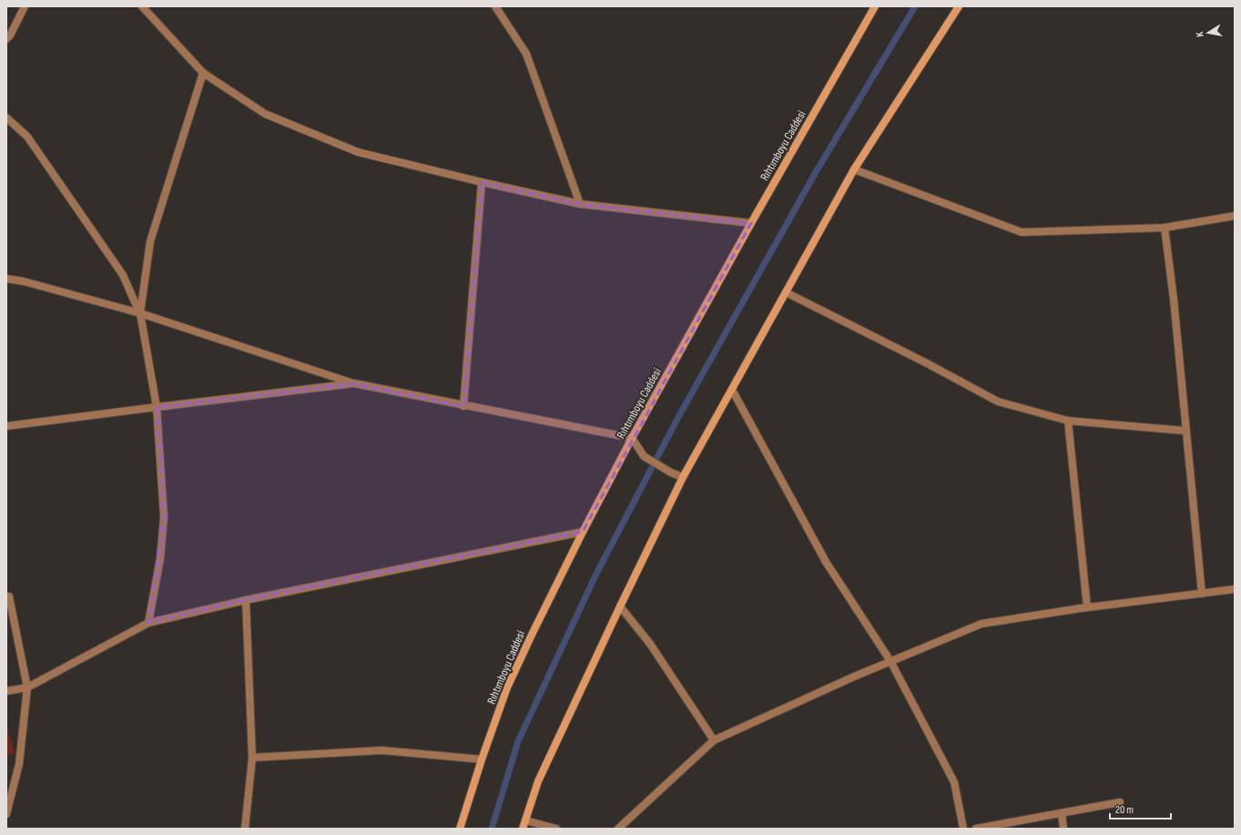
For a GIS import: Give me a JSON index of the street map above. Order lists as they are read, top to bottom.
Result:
{
  "streets": {
    "street": ["Rıhtımboyu Caddesi"]
  },
  "scale_bar": "20 m",
  "north": "left"
}
